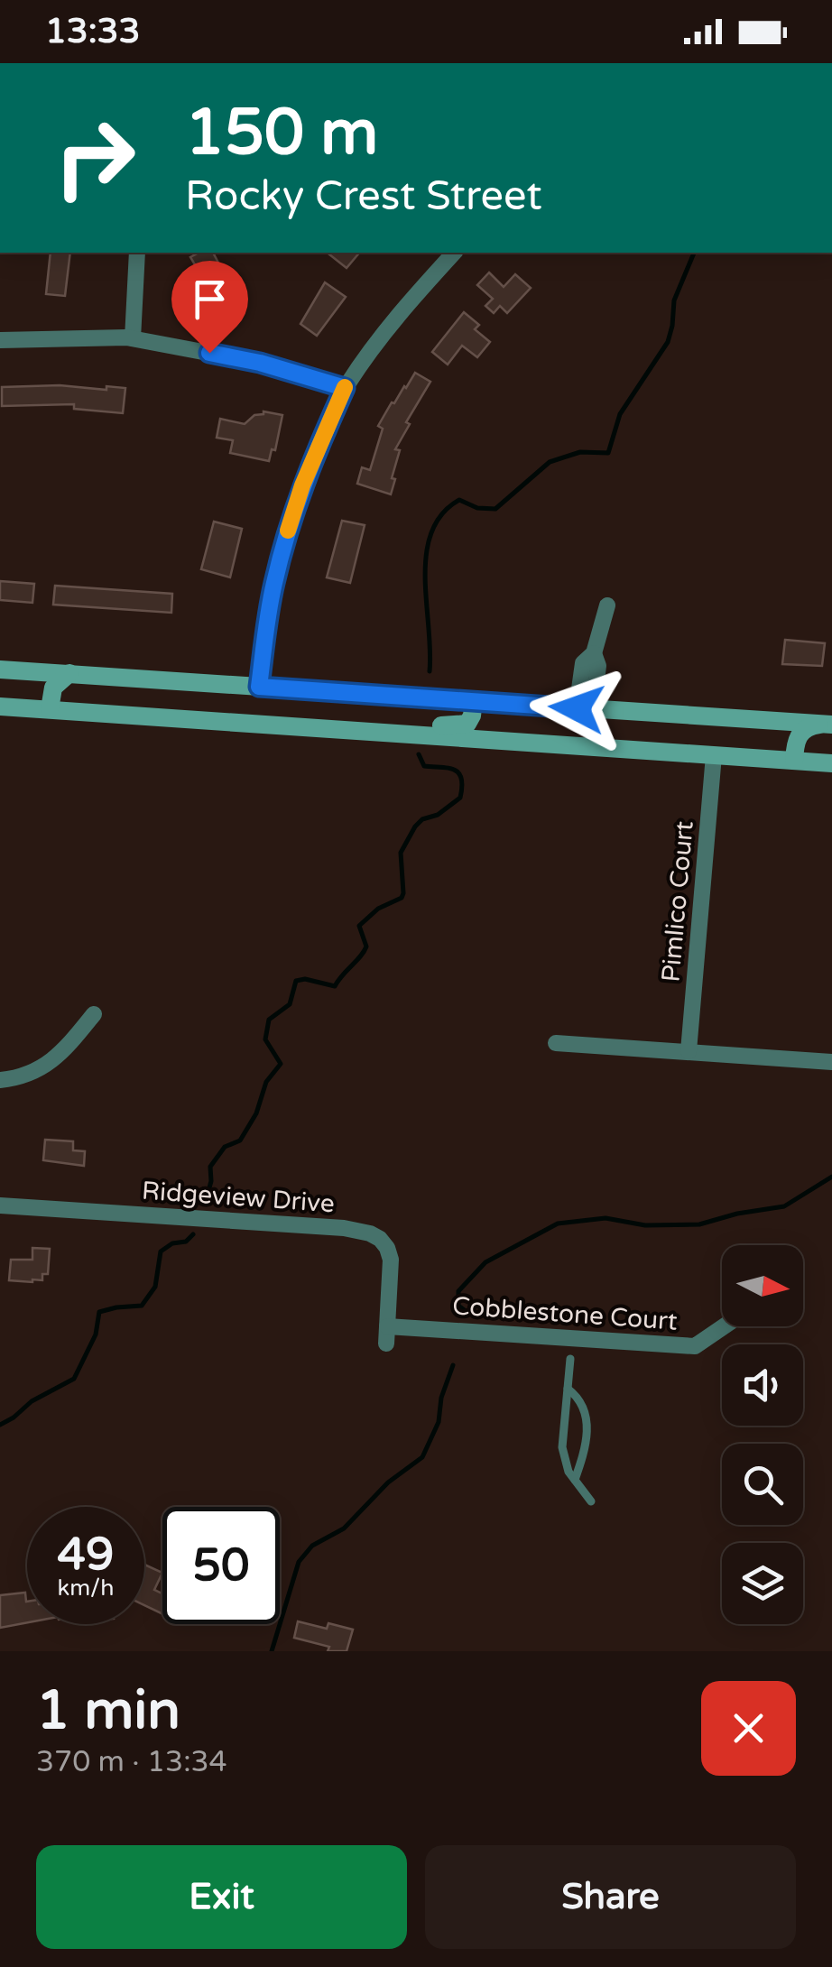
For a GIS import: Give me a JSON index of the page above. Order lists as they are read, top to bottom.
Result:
{
  "streets": {
    "street": ["Pimlico Court", "Ridgeview Drive", "Cobblestone Court"]
  },
  "crossings": [
    ["Ridgeview Drive", "Cobblestone Court"]
  ],
  "north": "right",
  "page": {
    "status": "13:33",
    "turn": ["150 m", "Rocky Crest Street"],
    "speed": "49 km/h",
    "limit": "50",
    "heading": ["1 min", "370 m · 13:34"],
    "buttons": ["Exit", "Share"]
  }
}
